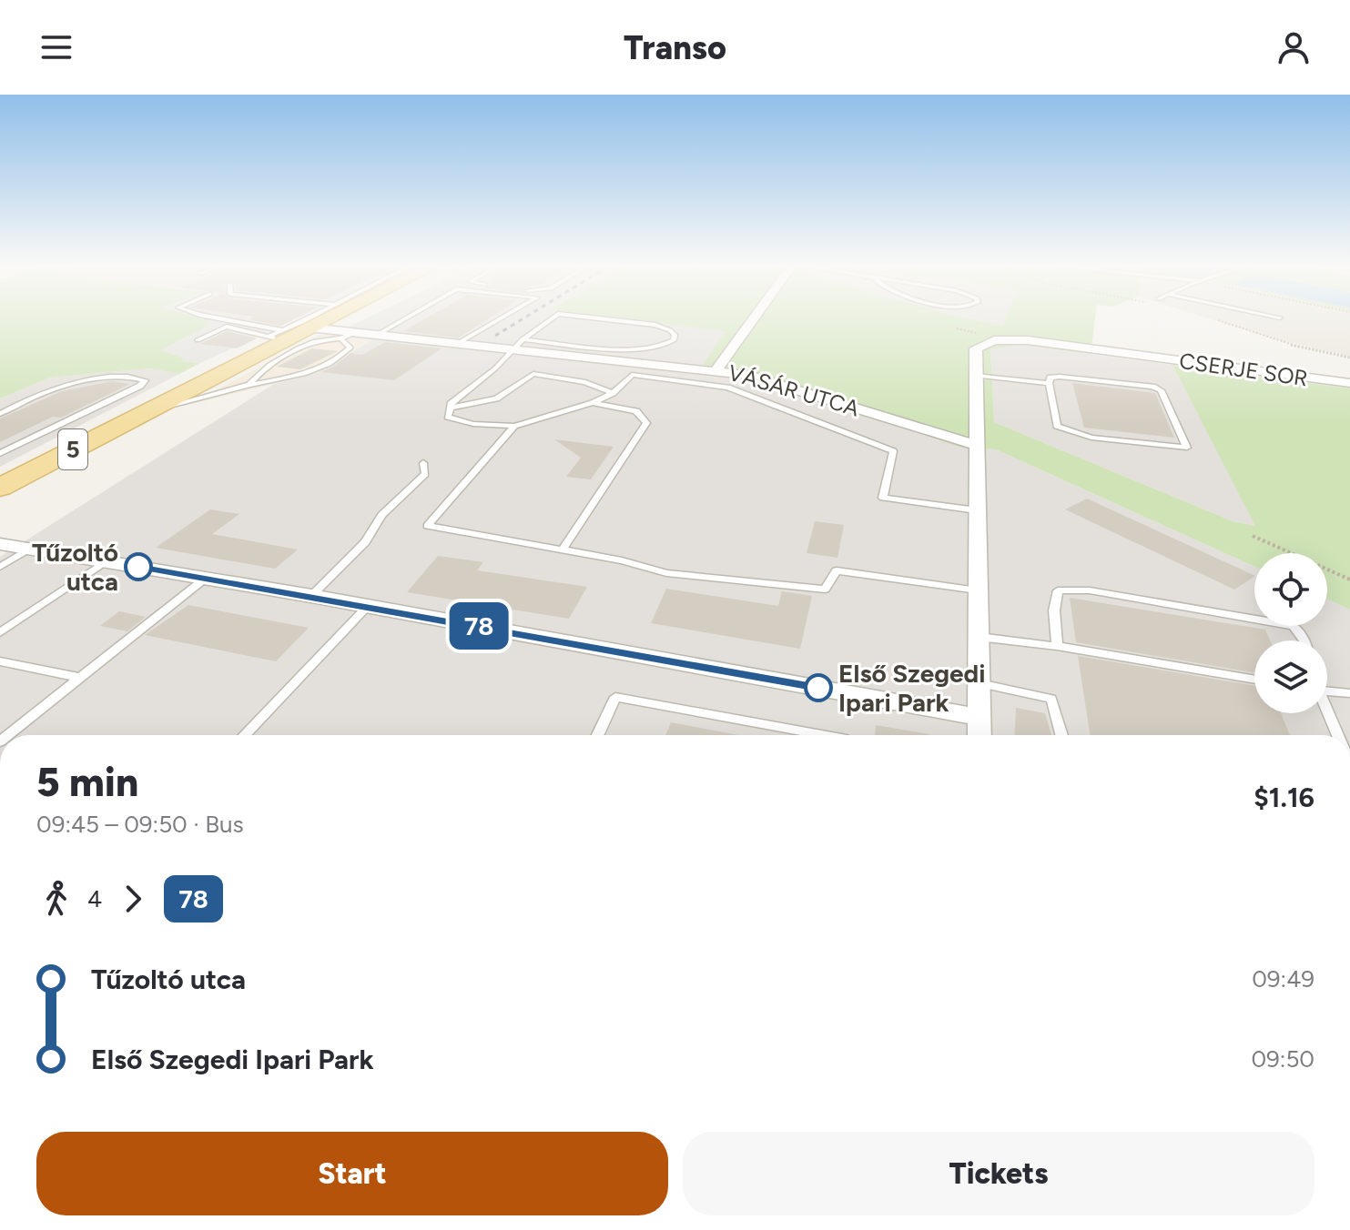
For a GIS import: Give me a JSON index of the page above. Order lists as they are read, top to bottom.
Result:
{
  "streets": {
    "main road": ["5"],
    "street": ["CSERJE SOR", "VÁSÁR UTCA"]
  },
  "crossings": [
    ["CSERJE SOR", "VÁSÁR UTCA"],
    ["VÁSÁR UTCA", "5"]
  ],
  "places": ["Tűzoltó utca", "Első Szegedi Ipari Park"],
  "lines": ["bus line 78"],
  "page": {
    "header": "Transo",
    "on_map": "78",
    "heading": ["5 min", "09:45 – 09:50 · Bus", "$1.16"],
    "legs": ["4", "78"],
    "list": [
      {
        "name": "Tűzoltó utca",
        "value": "09:49"
      },
      {
        "name": "Első Szegedi Ipari Park",
        "value": "09:50"
      }
    ],
    "buttons": ["Start", "Tickets"]
  }
}
